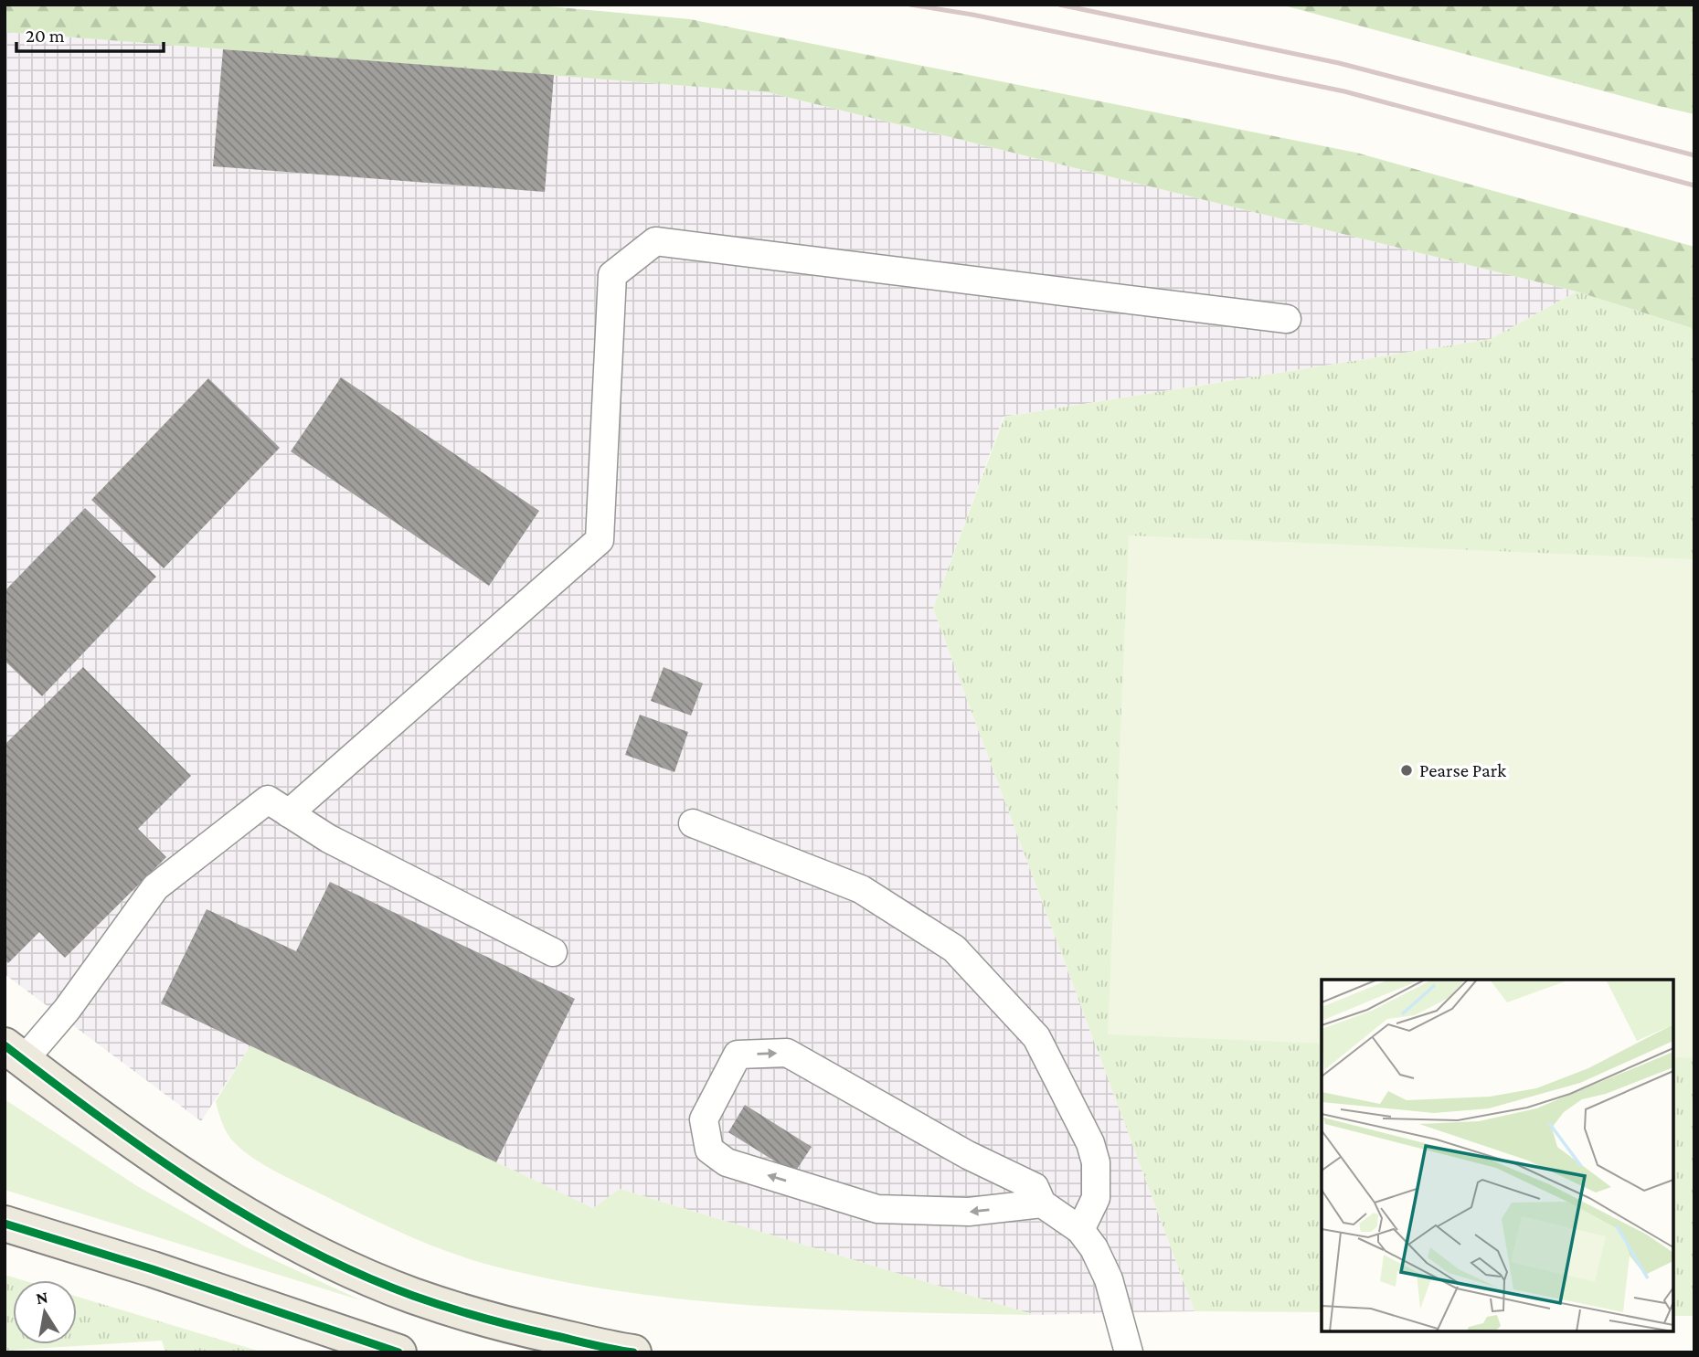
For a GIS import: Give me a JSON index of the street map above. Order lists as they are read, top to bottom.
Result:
{
  "places": ["Pearse Park"],
  "scale_bar": "20 m",
  "north": "top"
}
